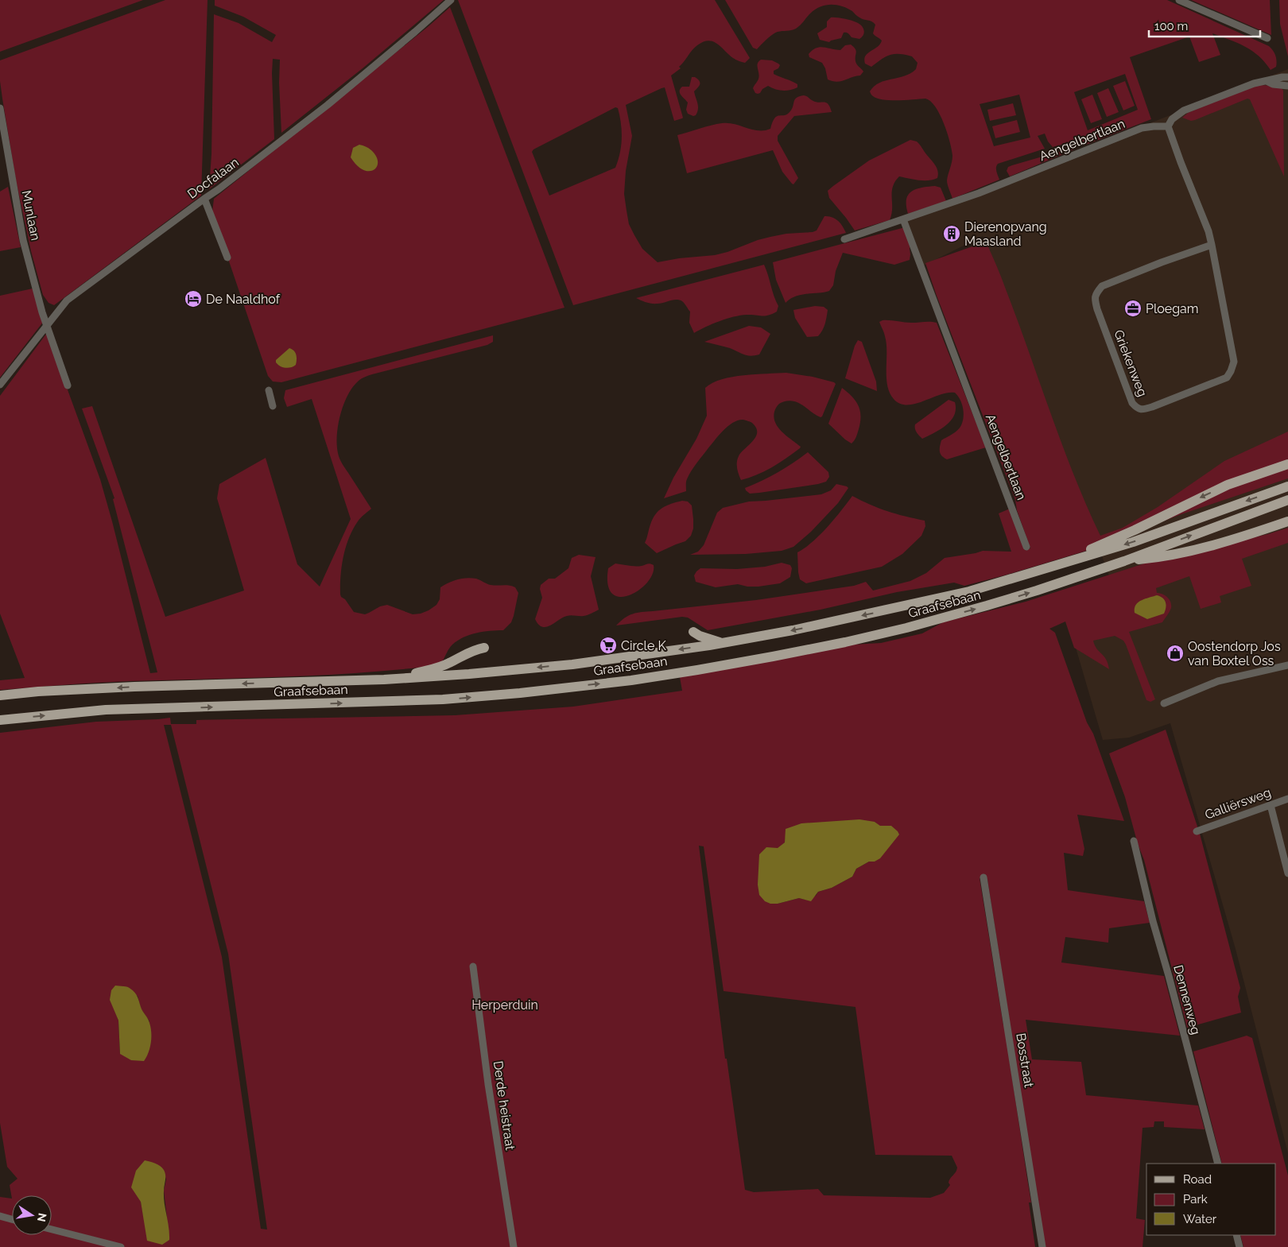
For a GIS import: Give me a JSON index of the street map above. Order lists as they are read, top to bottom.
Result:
{
  "streets": {
    "main road": ["Graafsebaan"],
    "street": [
      "Aengelbertlaan",
      "Docfalaan",
      "Munlaan",
      "Griekenweg",
      "Galliërsweg",
      "Dennenweg",
      "Bosstraat",
      "Derde heistraat"
    ]
  },
  "crossings": [
    ["Aengelbertlaan", "Griekenweg"],
    ["Docfalaan", "Munlaan"]
  ],
  "parks": ["Herperduin"],
  "places": {
    "building": ["Dierenopvang Maasland"],
    "hotel": ["De Naaldhof"],
    "office": ["Ploegam"],
    "supermarket": ["Circle K"],
    "shop": ["Oostendorp Jos van Boxtel Oss"]
  },
  "legend": ["Road", "Park", "Water"],
  "scale_bar": "100 m",
  "north": "right"
}
